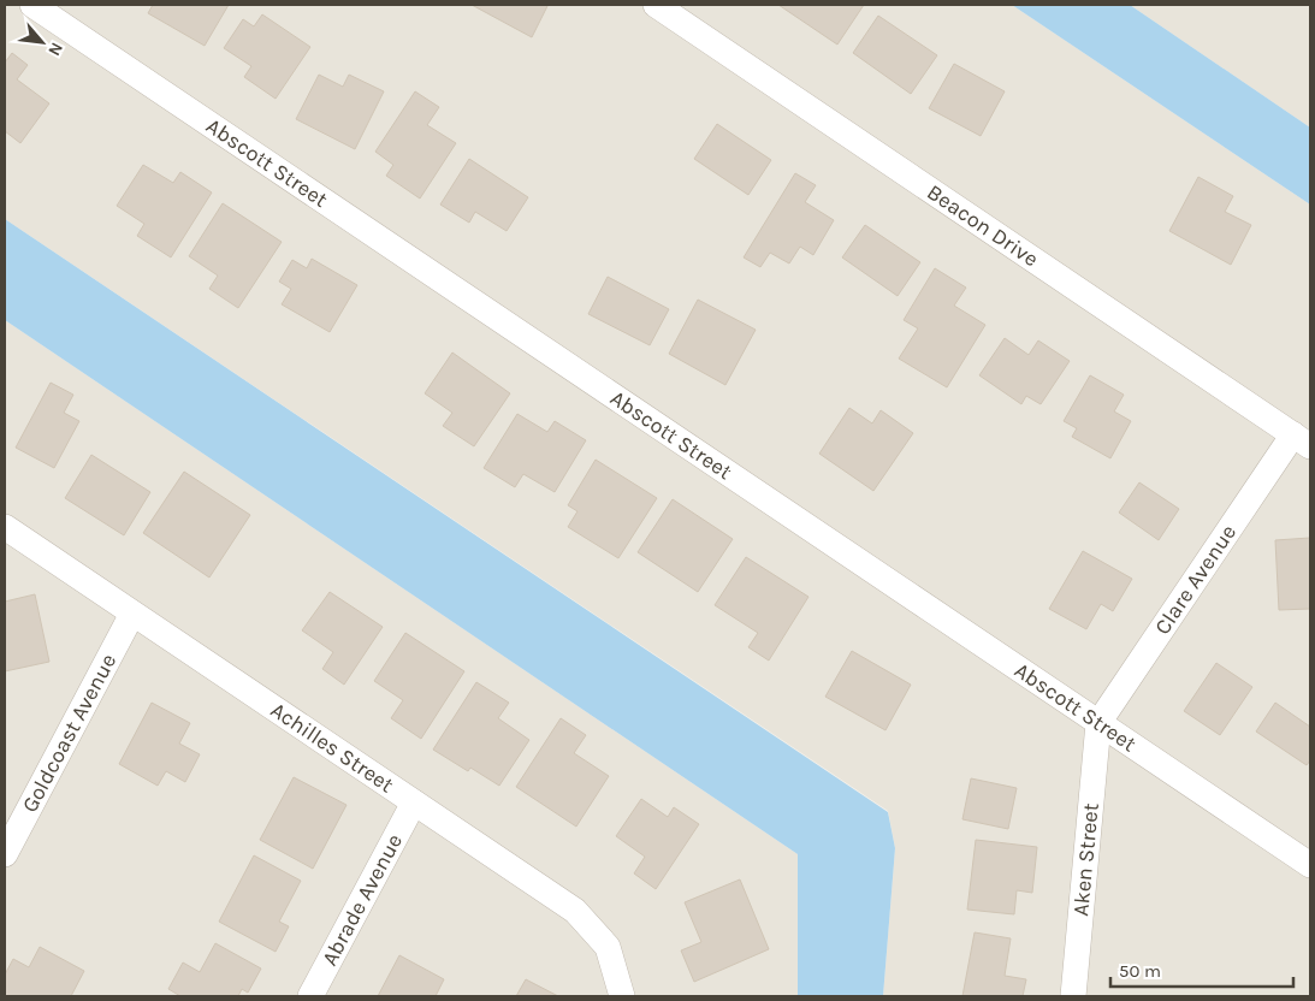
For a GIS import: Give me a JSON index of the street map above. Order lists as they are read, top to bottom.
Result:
{
  "streets": {
    "street": [
      "Abscott Street",
      "Beacon Drive",
      "Clare Avenue",
      "Goldcoast Avenue",
      "Achilles Street",
      "Aken Street",
      "Abrade Avenue"
    ]
  },
  "crossings": [
    ["Abscott Street", "Clare Avenue"],
    ["Abscott Street", "Aken Street"],
    ["Beacon Drive", "Clare Avenue"],
    ["Clare Avenue", "Aken Street"],
    ["Goldcoast Avenue", "Achilles Street"],
    ["Achilles Street", "Abrade Avenue"]
  ],
  "scale_bar": "50 m",
  "north": "bottom right"
}
